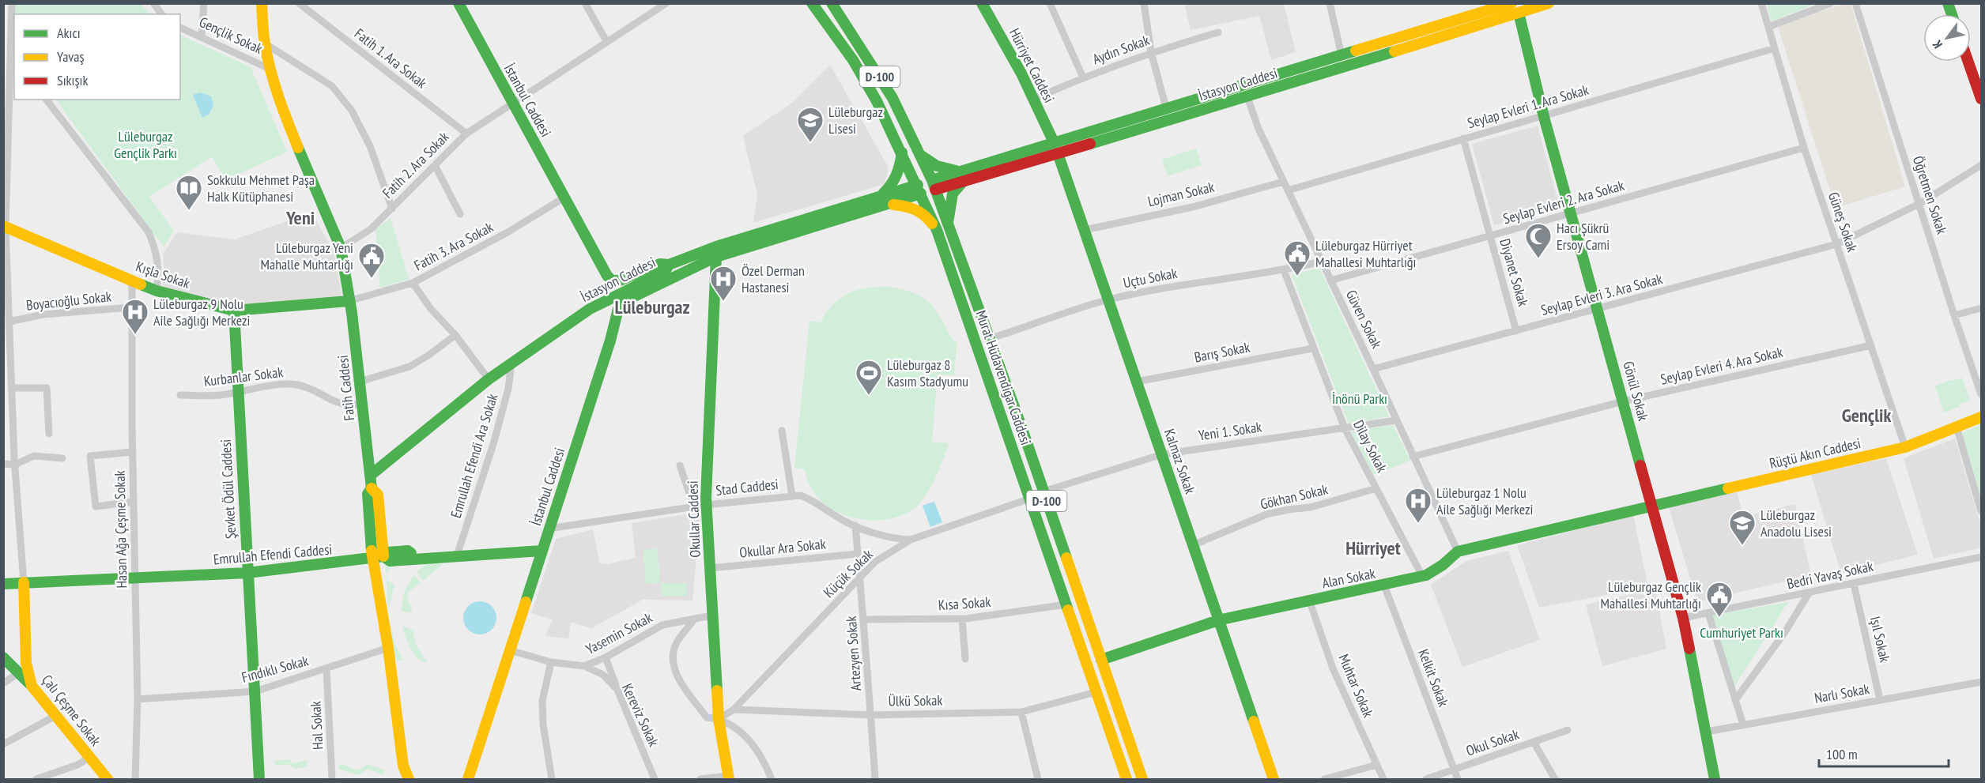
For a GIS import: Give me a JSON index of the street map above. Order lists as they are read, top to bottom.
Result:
{
  "streets": {
    "main road": [
      "Hürriyet Caddesi",
      "D-100",
      "İstasyon Caddesi",
      "İstanbul Caddesi",
      "Kışla Sokak",
      "Murat Hüdavendigar Caddesi",
      "Fatih Caddesi",
      "Gönül Sokak",
      "Rüştü Akın Caddesi",
      "Kalmaz Sokak",
      "Şevket Ödül Caddesi",
      "Okullar Caddesi",
      "Emrullah Efendi Caddesi",
      "Alan Sokak",
      "Çalı Çeşme Sokak"
    ],
    "street": [
      "Gençlik Sokak",
      "Aydın Sokak",
      "Fatih 1. Ara Sokak",
      "Seylap Evleri 1. Ara Sokak",
      "Fatih 2. Ara Sokak",
      "Lojman Sokak",
      "Öğretmen Sokak",
      "Seylap Evleri 2. Ara Sokak",
      "Güneş Sokak",
      "Fatih 3. Ara Sokak",
      "Diyanet Sokak",
      "Uçtu Sokak",
      "Seylap Evleri 3. Ara Sokak",
      "Boyacıoğlu Sokak",
      "Güven Sokak",
      "Barış Sokak",
      "Seylap Evleri 4. Ara Sokak",
      "Kurbanlar Sokak",
      "Yeni 1. Sokak",
      "Dilay Sokak",
      "Emrullah Efendi Ara Sokak",
      "Stad Caddesi",
      "Gökhan Sokak",
      "Hasan Ağa Çeşme Sokak",
      "Okullar Ara Sokak",
      "Küçük Sokak",
      "Bedri Yavaş Sokak",
      "Kısa Sokak",
      "Yasemin Sokak",
      "Işıl Sokak",
      "Artezyen Sokak",
      "Fındıklı Sokak",
      "Kelkit Sokak",
      "Muhtar Sokak",
      "Narlı Sokak",
      "Ülkü Sokak",
      "Kereviz Sokak",
      "Hal Sokak",
      "Okul Sokak"
    ]
  },
  "crossings": [
    ["Gençlik Sokak", "Fatih Caddesi"],
    ["Aydın Sokak", "Hürriyet Caddesi"],
    ["Fatih 1. Ara Sokak", "Fatih 2. Ara Sokak"],
    ["Hürriyet Caddesi", "İstasyon Caddesi"],
    ["Hürriyet Caddesi", "Kalmaz Sokak"],
    ["İstasyon Caddesi", "İstanbul Caddesi"],
    ["İstasyon Caddesi", "Güven Sokak"],
    ["İstasyon Caddesi", "Murat Hüdavendigar Caddesi"],
    ["İstasyon Caddesi", "Fatih Caddesi"],
    ["İstasyon Caddesi", "Gönül Sokak"],
    ["İstasyon Caddesi", "Emrullah Efendi Ara Sokak"],
    ["İstasyon Caddesi", "Kalmaz Sokak"],
    ["İstasyon Caddesi", "Okullar Caddesi"],
    ["İstanbul Caddesi", "Fatih 2. Ara Sokak"],
    ["İstanbul Caddesi", "Fatih 3. Ara Sokak"],
    ["İstanbul Caddesi", "Stad Caddesi"],
    ["İstanbul Caddesi", "Okullar Caddesi"],
    ["İstanbul Caddesi", "Emrullah Efendi Caddesi"],
    ["İstanbul Caddesi", "Kereviz Sokak"],
    ["Seylap Evleri 1. Ara Sokak", "Güneş Sokak"],
    ["Seylap Evleri 1. Ara Sokak", "Diyanet Sokak"],
    ["Seylap Evleri 1. Ara Sokak", "Güven Sokak"],
    ["Seylap Evleri 1. Ara Sokak", "Gönül Sokak"],
    ["Fatih 2. Ara Sokak", "Fatih Caddesi"],
    ["Lojman Sokak", "Güven Sokak"],
    ["Lojman Sokak", "Kalmaz Sokak"],
    ["Öğretmen Sokak", "Seylap Evleri 3. Ara Sokak"],
    ["Seylap Evleri 2. Ara Sokak", "Güneş Sokak"],
    ["Seylap Evleri 2. Ara Sokak", "Diyanet Sokak"],
    ["Seylap Evleri 2. Ara Sokak", "Güven Sokak"],
    ["Seylap Evleri 2. Ara Sokak", "Gönül Sokak"],
    ["Güneş Sokak", "Seylap Evleri 3. Ara Sokak"],
    ["Güneş Sokak", "Seylap Evleri 4. Ara Sokak"],
    ["Güneş Sokak", "Rüştü Akın Caddesi"],
    ["Fatih 3. Ara Sokak", "Kışla Sokak"],
    ["Fatih 3. Ara Sokak", "Fatih Caddesi"],
    ["Diyanet Sokak", "Seylap Evleri 3. Ara Sokak"],
    ["Kışla Sokak", "Fatih Caddesi"],
    ["Kışla Sokak", "Şevket Ödül Caddesi"],
    ["Kışla Sokak", "Hasan Ağa Çeşme Sokak"],
    ["Kışla Sokak", "Çalı Çeşme Sokak"],
    ["Uçtu Sokak", "Güven Sokak"],
    ["Uçtu Sokak", "Murat Hüdavendigar Caddesi"],
    ["Uçtu Sokak", "Dilay Sokak"],
    ["Uçtu Sokak", "Kalmaz Sokak"],
    ["Seylap Evleri 3. Ara Sokak", "Güven Sokak"],
    ["Seylap Evleri 3. Ara Sokak", "Gönül Sokak"],
    ["Boyacıoğlu Sokak", "Hasan Ağa Çeşme Sokak"],
    ["Boyacıoğlu Sokak", "Çalı Çeşme Sokak"],
    ["Güven Sokak", "Seylap Evleri 4. Ara Sokak"],
    ["Güven Sokak", "Yeni 1. Sokak"],
    ["Güven Sokak", "Alan Sokak"],
    ["Barış Sokak", "Dilay Sokak"],
    ["Barış Sokak", "Kalmaz Sokak"],
    ["Seylap Evleri 4. Ara Sokak", "Gönül Sokak"],
    ["Kurbanlar Sokak", "Fatih Caddesi"],
    ["Kurbanlar Sokak", "Şevket Ödül Caddesi"],
    ["Murat Hüdavendigar Caddesi", "Yeni 1. Sokak"],
    ["Murat Hüdavendigar Caddesi", "Küçük Sokak"],
    ["Murat Hüdavendigar Caddesi", "Alan Sokak"],
    ["Murat Hüdavendigar Caddesi", "Kısa Sokak"],
    ["Murat Hüdavendigar Caddesi", "Ülkü Sokak"],
    ["Fatih Caddesi", "Emrullah Efendi Caddesi"],
    ["Fatih Caddesi", "Fındıklı Sokak"],
    ["Gönül Sokak", "Rüştü Akın Caddesi"],
    ["Gönül Sokak", "Bedri Yavaş Sokak"],
    ["Gönül Sokak", "Alan Sokak"],
    ["Gönül Sokak", "Narlı Sokak"],
    ["Yeni 1. Sokak", "Dilay Sokak"],
    ["Yeni 1. Sokak", "Kalmaz Sokak"],
    ["Dilay Sokak", "Gökhan Sokak"],
    ["Dilay Sokak", "Alan Sokak"],
    ["Rüştü Akın Caddesi", "Alan Sokak"],
    ["Emrullah Efendi Ara Sokak", "Emrullah Efendi Caddesi"],
    ["Kalmaz Sokak", "Gökhan Sokak"],
    ["Kalmaz Sokak", "Alan Sokak"],
    ["Stad Caddesi", "Okullar Caddesi"],
    ["Stad Caddesi", "Küçük Sokak"],
    ["Stad Caddesi", "Artezyen Sokak"],
    ["Şevket Ödül Caddesi", "Emrullah Efendi Caddesi"],
    ["Şevket Ödül Caddesi", "Fındıklı Sokak"],
    ["Okullar Caddesi", "Okullar Ara Sokak"],
    ["Okullar Caddesi", "Küçük Sokak"],
    ["Okullar Caddesi", "Yasemin Sokak"],
    ["Hasan Ağa Çeşme Sokak", "Emrullah Efendi Caddesi"],
    ["Hasan Ağa Çeşme Sokak", "Fındıklı Sokak"],
    ["Okullar Ara Sokak", "Artezyen Sokak"],
    ["Emrullah Efendi Caddesi", "Çalı Çeşme Sokak"],
    ["Küçük Sokak", "Artezyen Sokak"],
    ["Küçük Sokak", "Ülkü Sokak"],
    ["Bedri Yavaş Sokak", "Işıl Sokak"],
    ["Alan Sokak", "Kelkit Sokak"],
    ["Alan Sokak", "Muhtar Sokak"],
    ["Kısa Sokak", "Artezyen Sokak"],
    ["Yasemin Sokak", "Kereviz Sokak"],
    ["Işıl Sokak", "Narlı Sokak"],
    ["Artezyen Sokak", "Ülkü Sokak"],
    ["Fındıklı Sokak", "Hal Sokak"],
    ["Kelkit Sokak", "Okul Sokak"]
  ],
  "districts": [
    "Yeni",
    "Lüleburgaz",
    "Gençlik",
    "Hürriyet"
  ],
  "parks": ["Lüleburgaz Gençlik Parkı", "İnönü Parkı", "Cumhuriyet Parkı"],
  "places": {
    "school or university": ["Lüleburgaz Lisesi", "Lüleburgaz Anadolu Lisesi"],
    "library": ["Sokkulu Mehmet Paşa Halk Kütüphanesi"],
    "mosque": ["Hacı Şükrü Ersoy Cami"],
    "public building": ["Lüleburgaz Hürriyet Mahallesi Muhtarlığı", "Lüleburgaz Yeni Mahalle Muhtarlığı", "Lüleburgaz Gençlik Mahallesi Muhtarlığı"],
    "hospital": ["Özel Derman Hastanesi", "Lüleburgaz 9 Nolu Aile Sağlığı Merkezi", "Lüleburgaz 1 Nolu Aile Sağlığı Merkezi"],
    "sports": ["Lüleburgaz 8 Kasım Stadyumu"]
  },
  "legend": ["Akıcı", "Yavaş", "Sıkışık"],
  "scale_bar": "100 m",
  "north": "bottom left"
}
